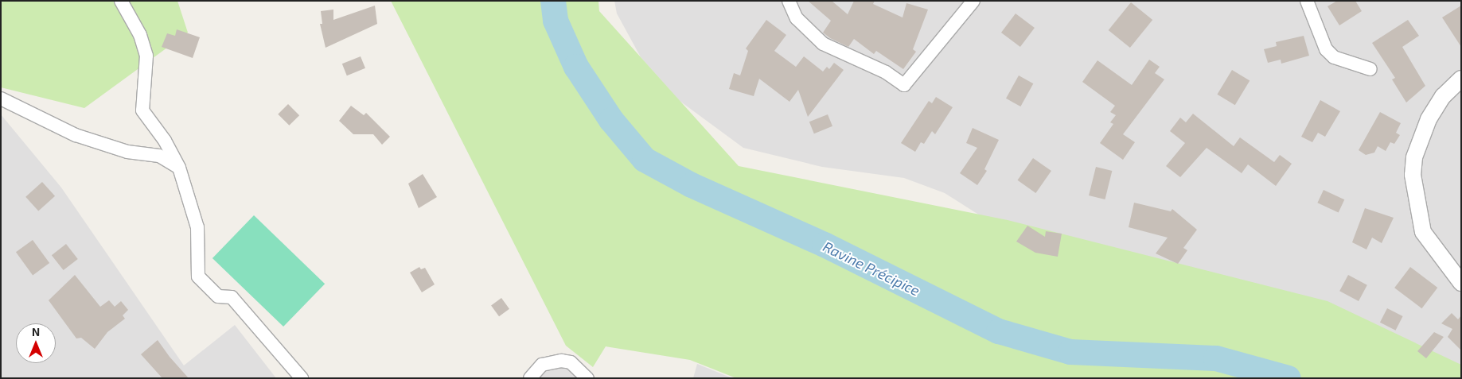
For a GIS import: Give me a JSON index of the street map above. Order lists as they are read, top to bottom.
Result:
{
  "water": ["Ravine Précipice"],
  "north": "top"
}
